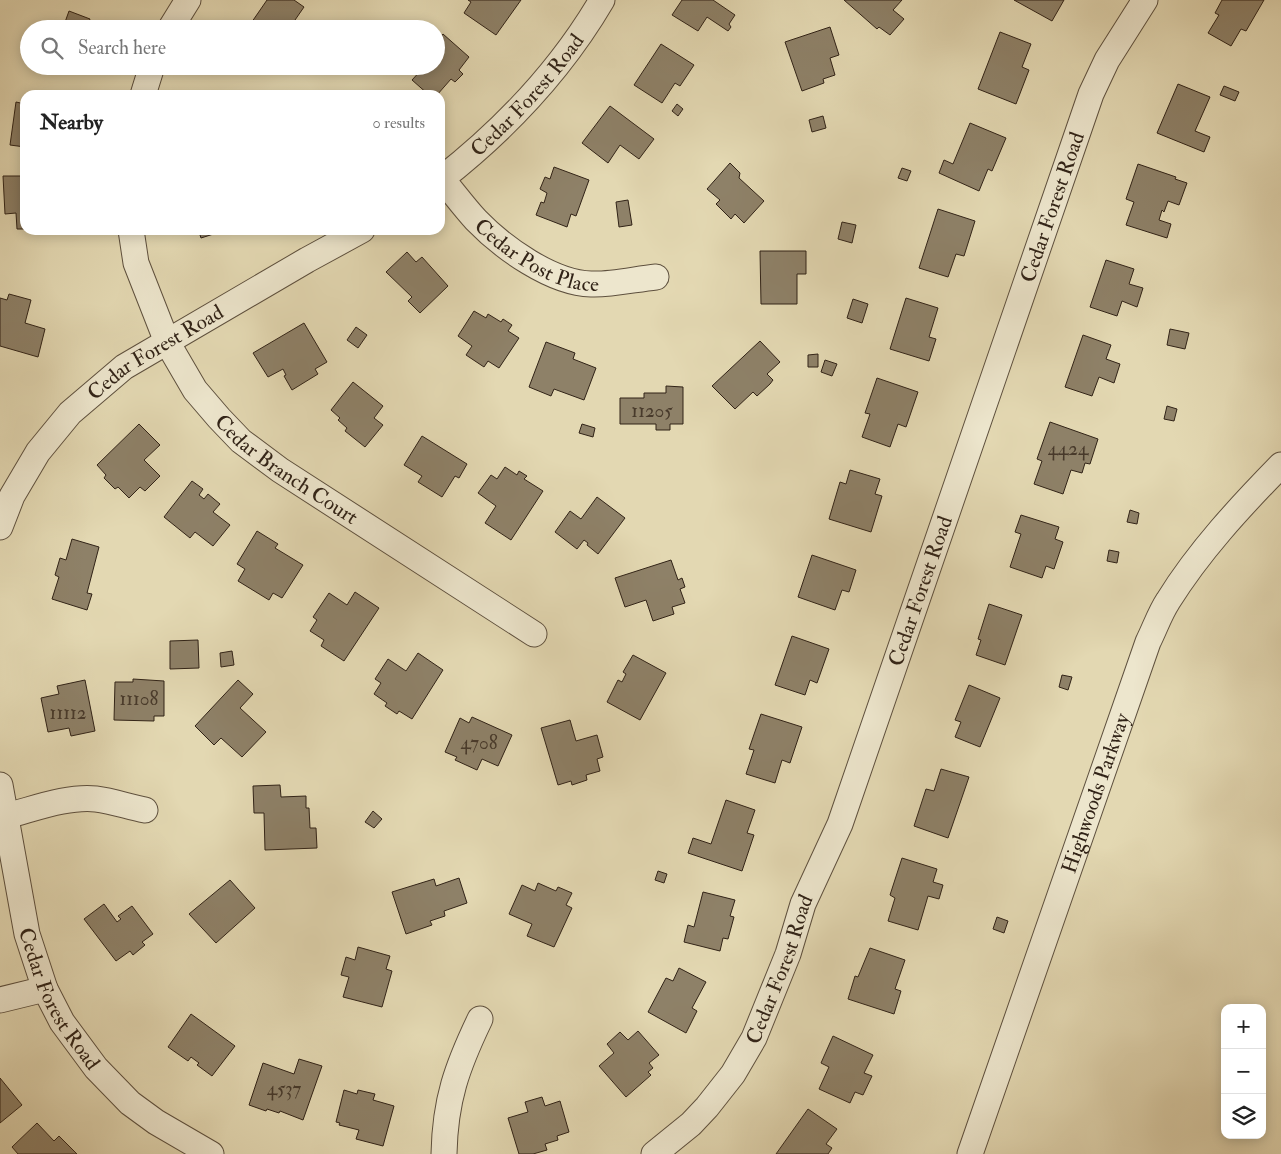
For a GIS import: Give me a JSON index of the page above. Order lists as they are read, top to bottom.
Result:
{
  "streets": {
    "street": [
      "Cedar Forest Road",
      "Cedar Post Place",
      "Cedar Branch Court",
      "Highwoods Parkway"
    ]
  },
  "crossings": [
    ["Cedar Forest Road", "Cedar Branch Court"]
  ],
  "house_numbers": [
    "11205",
    "4424",
    "11108",
    "11112",
    "4708",
    "4537"
  ],
  "page": {
    "search": "Search here",
    "heading": ["Nearby", "0 results"],
    "map_buttons": ["+", "−"]
  }
}
